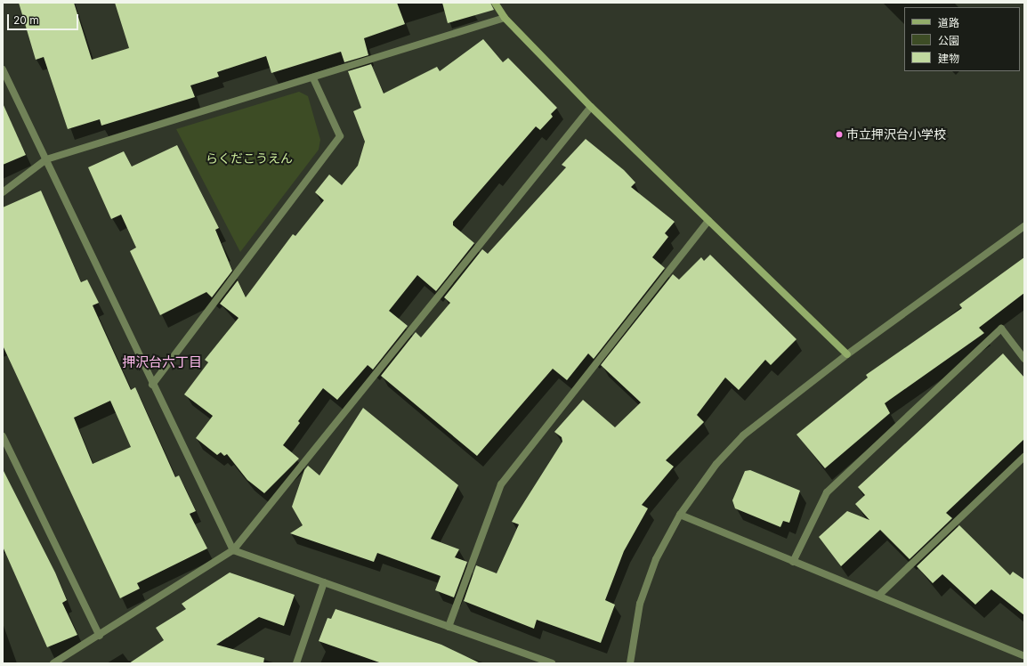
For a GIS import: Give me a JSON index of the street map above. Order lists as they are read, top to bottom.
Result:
{
  "districts": ["押沢台六丁目"],
  "parks": ["らくだこうえん"],
  "places": ["市立押沢台小学校"],
  "legend": ["道路", "公園", "建物"],
  "scale_bar": "20 m"
}
